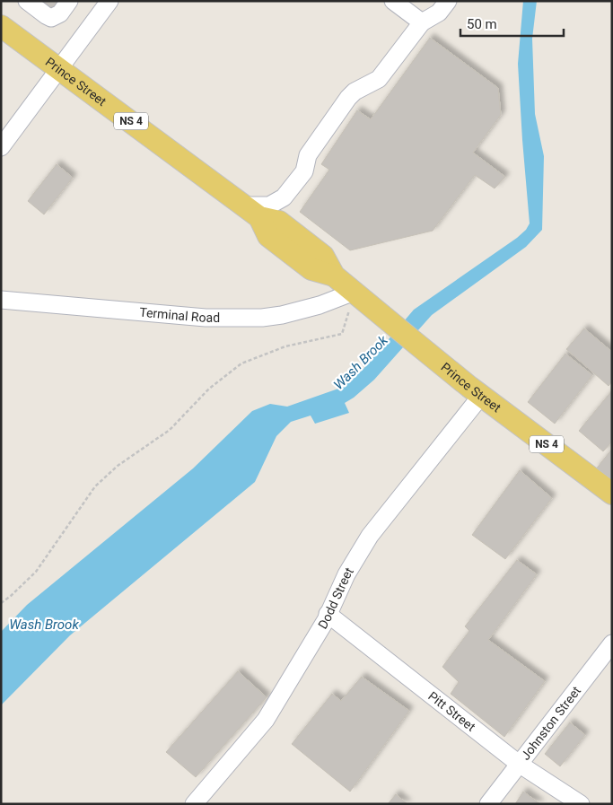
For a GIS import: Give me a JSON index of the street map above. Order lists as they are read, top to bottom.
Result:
{
  "streets": {
    "main road": ["Prince Street", "NS 4"],
    "street": [
      "Terminal Road",
      "Dodd Street",
      "Pitt Street",
      "Johnston Street"
    ]
  },
  "crossings": [
    ["Prince Street", "Terminal Road"],
    ["Prince Street", "Dodd Street"],
    ["Dodd Street", "Pitt Street"],
    ["Pitt Street", "Johnston Street"]
  ],
  "water": ["Wash Brook"],
  "scale_bar": "50 m"
}
